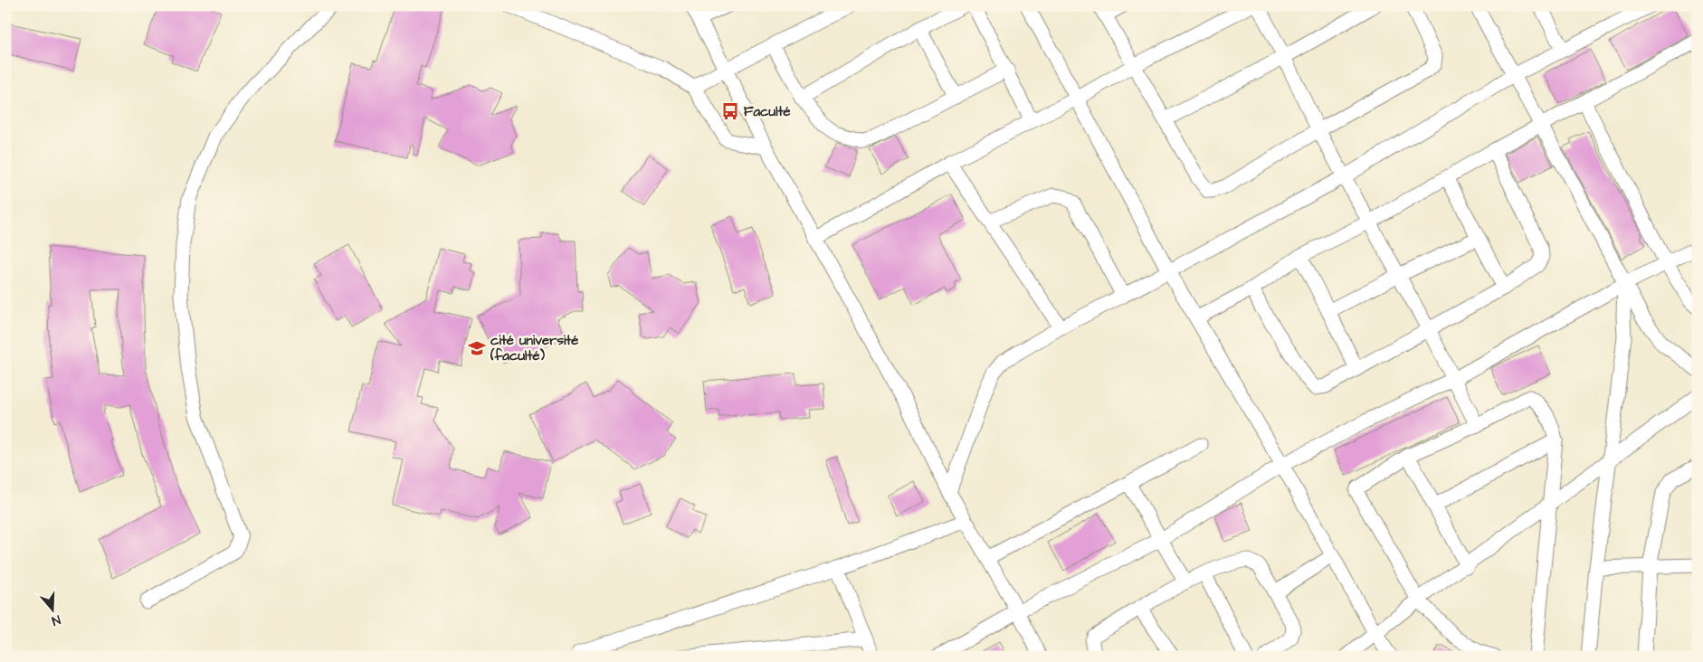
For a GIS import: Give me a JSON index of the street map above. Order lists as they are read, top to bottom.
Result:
{
  "places": {
    "bus stop": ["Faculté"],
    "school or university": ["cité université (faculté)"]
  },
  "north": "bottom"
}
